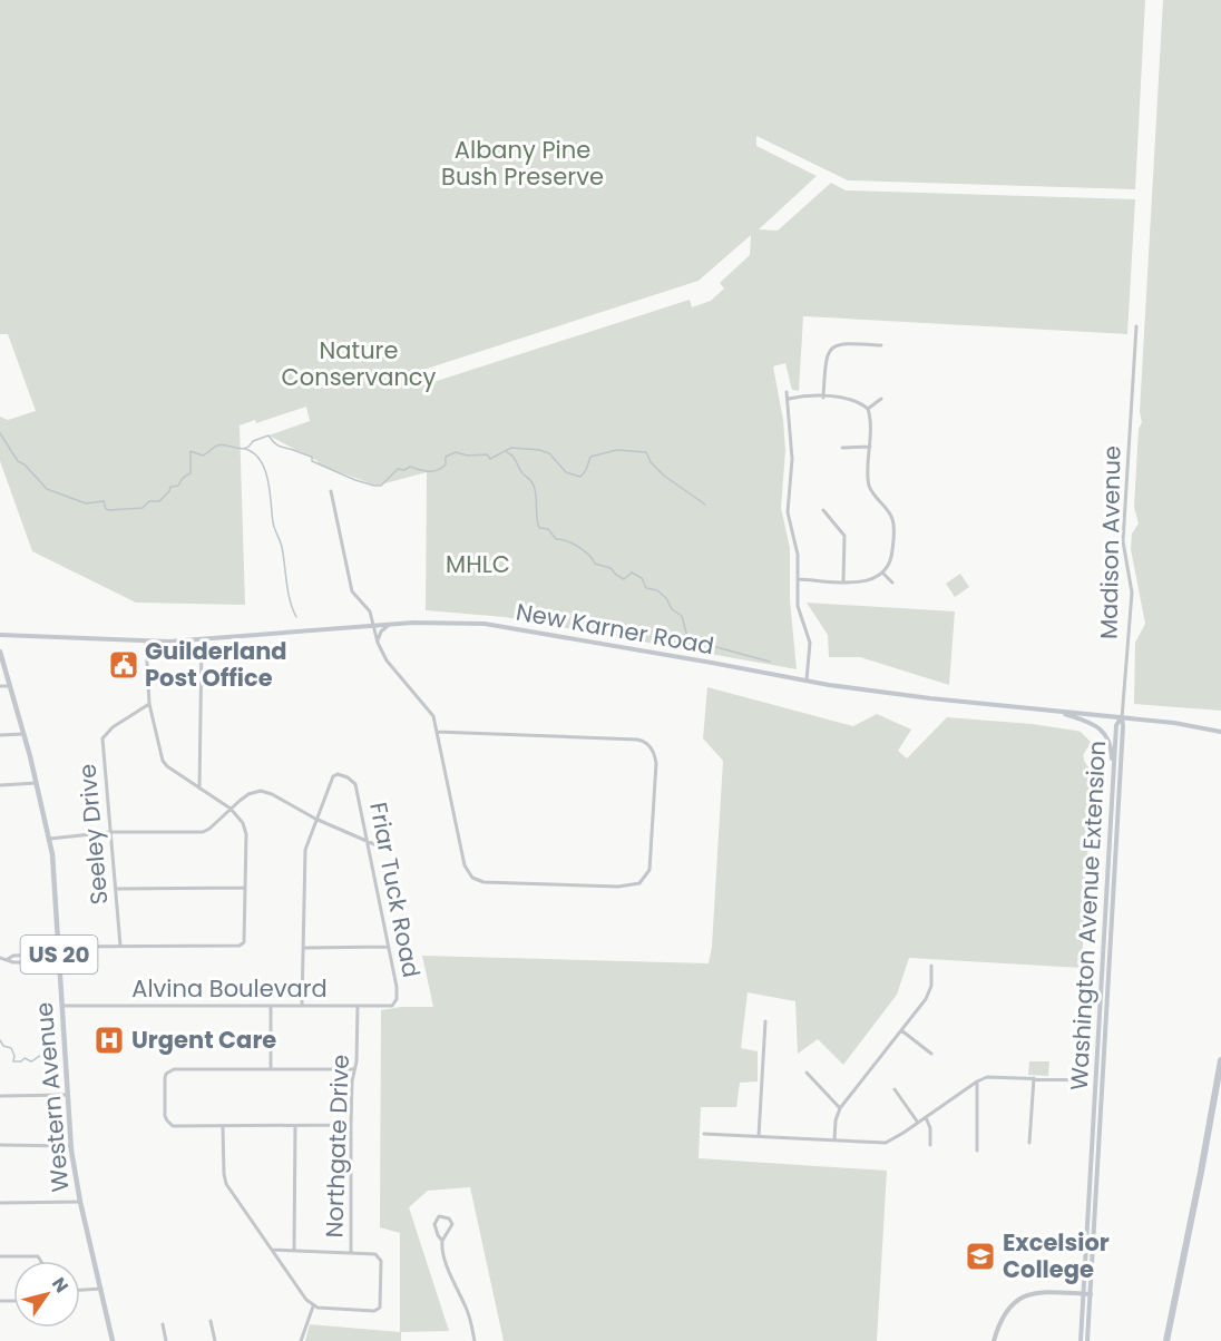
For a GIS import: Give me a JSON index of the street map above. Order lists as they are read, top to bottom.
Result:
{
  "streets": {
    "main road": [
      "New Karner Road",
      "Washington Avenue Extension",
      "US 20",
      "Western Avenue"
    ],
    "street": [
      "Madison Avenue",
      "Seeley Drive",
      "Friar Tuck Road",
      "Alvina Boulevard",
      "Northgate Drive"
    ]
  },
  "crossings": [
    ["Madison Avenue", "New Karner Road"],
    ["Madison Avenue", "Washington Avenue Extension"],
    ["New Karner Road", "Washington Avenue Extension"],
    ["Friar Tuck Road", "Alvina Boulevard"],
    ["Alvina Boulevard", "Western Avenue"],
    ["Alvina Boulevard", "Northgate Drive"]
  ],
  "parks": ["Albany Pine Bush Preserve", "Nature Conservancy", "MHLC"],
  "places": {
    "public building": ["Guilderland Post Office"],
    "hospital": ["Urgent Care"],
    "school or university": ["Excelsior College"]
  },
  "north": "top right"
}
